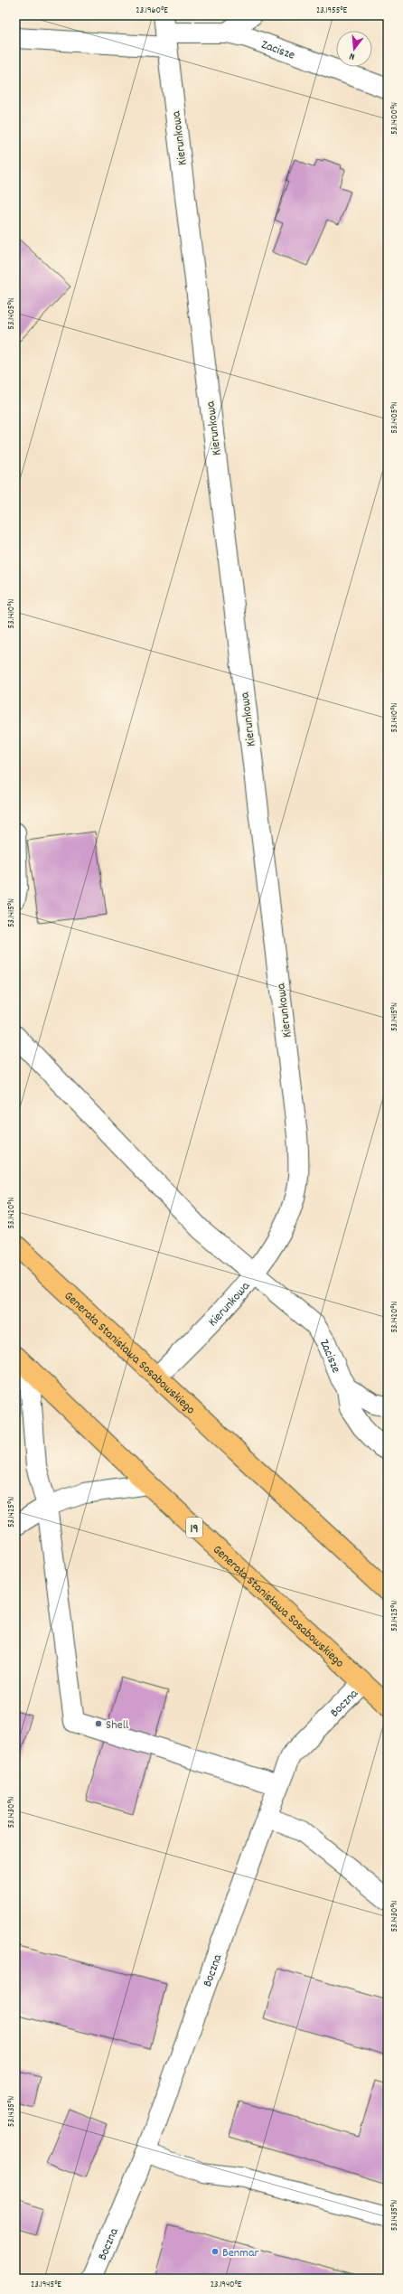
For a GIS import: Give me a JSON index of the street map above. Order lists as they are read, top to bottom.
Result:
{
  "streets": {
    "highway": ["Generała Stanisława Sosabowskiego", "19"],
    "street": ["Zacisze", "Kierunkowa", "Boczna"]
  },
  "crossings": [
    ["Zacisze", "Kierunkowa"],
    ["Kierunkowa", "Generała Stanisława Sosabowskiego"],
    ["Generała Stanisława Sosabowskiego", "Boczna"]
  ],
  "places": ["Shell", "Benmar"],
  "north": "bottom",
  "coordinates": [
    "23.1960°E",
    "23.1955°E",
    "53.1400°N",
    "53.1405°N",
    "53.1410°N",
    "53.1415°N",
    "53.1420°N",
    "53.1425°N",
    "53.1430°N",
    "53.1435°N",
    "23.1945°E",
    "23.1940°E"
  ]
}
